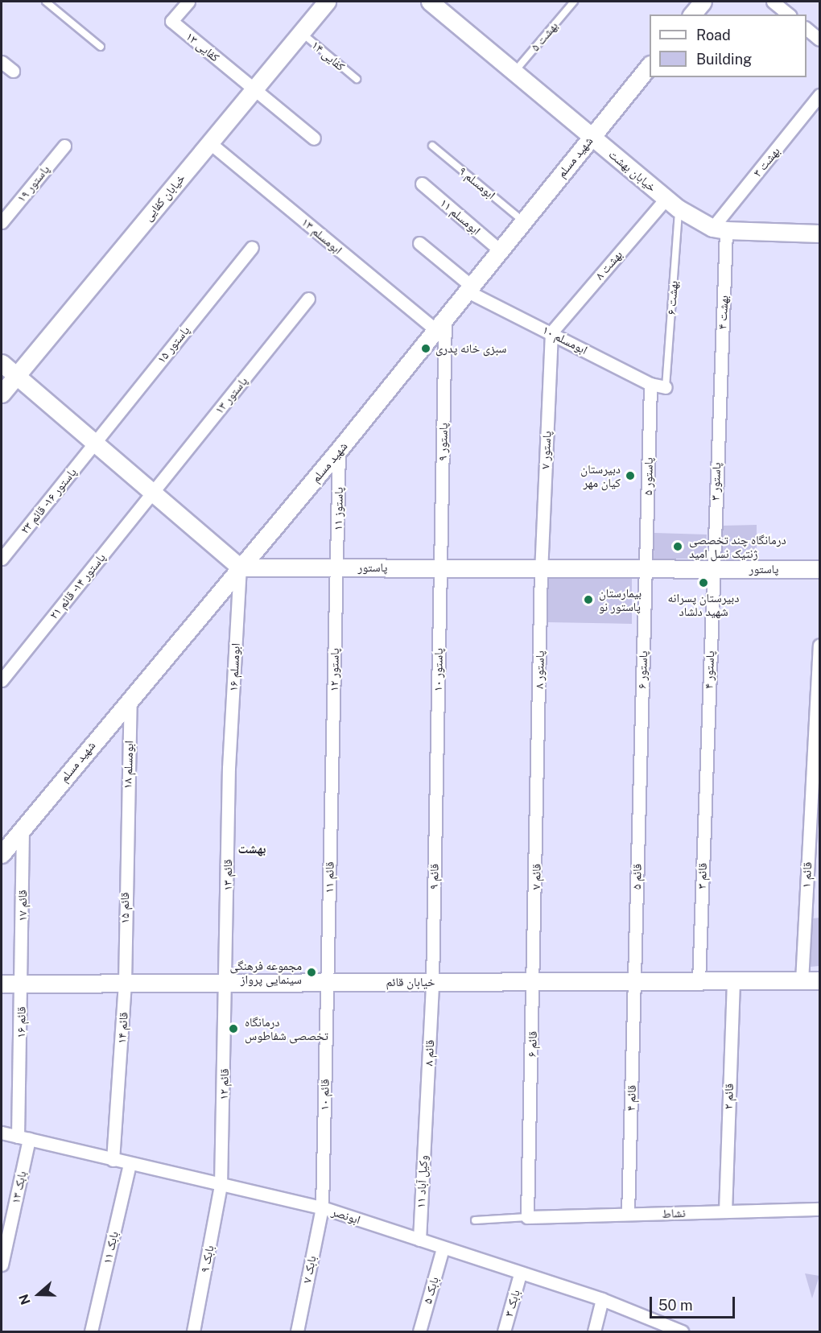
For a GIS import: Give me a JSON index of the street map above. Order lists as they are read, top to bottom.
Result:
{
  "streets": {
    "street": [
      "کفایی ۱۳",
      "شهید مسلم",
      "بهشت ۳",
      "خیابان بهشت",
      "پاستور ۱۹",
      "خیابان کفایی",
      "ابومسلم ۱۱",
      "ابومسلم ۱۳",
      "بهشت ۸",
      "بهشت ۴",
      "ابومسلم ۱۰",
      "پاستور ۱۵",
      "پاستور ۱۳",
      "پاستور ۹",
      "پاستور ۷",
      "پاستور ۵",
      "پاستور ۳",
      "پاستور ۱۶- قائم ۲۳",
      "پاستوز ۱۱",
      "پاستور",
      "پاستور ۱۴- قائم ۲۱",
      "ابومسلم ۱۶",
      "پاستور ۱۲",
      "پاستور ۱۰",
      "پاستور ۸",
      "پاستور ۶",
      "پاستور ۴",
      "ابومسلم ۱۸",
      "قائم ۱۳",
      "قائم ۱",
      "قائم ۳",
      "قائم ۹",
      "قائم ۷",
      "قائم ۵",
      "قائم ۱۱",
      "قائم ۱۷",
      "قائم ۱۵",
      "خیابان قائم",
      "قائم ۱۶",
      "قائم ۱۴",
      "قائم ۶",
      "قائم ۸",
      "قائم ۱۲",
      "قائم ۱۰",
      "قائم ۲",
      "قائم ۴",
      "وکیل آباد ۱۱",
      "بابک ۱۳",
      "نشاط",
      "ابونصر",
      "بابک ۱۱",
      "بابک ۹",
      "بابک ۷",
      "بابک ۵",
      "بابک ۳"
    ],
    "lane": [
      "بهشت ۵",
      "کفایی ۱۴",
      "ابومسلم ۹",
      "بهشت ۶"
    ]
  },
  "crossings": [
    ["بهشت ۵", "خیابان بهشت"],
    ["کفایی ۱۳", "خیابان کفایی"],
    ["کفایی ۱۴", "خیابان کفایی"],
    ["شهید مسلم", "خیابان بهشت"],
    ["شهید مسلم", "ابومسلم ۹"],
    ["شهید مسلم", "ابومسلم ۱۱"],
    ["شهید مسلم", "ابومسلم ۱۳"],
    ["شهید مسلم", "ابومسلم ۱۰"],
    ["شهید مسلم", "پاستور ۹"],
    ["شهید مسلم", "پاستوز ۱۱"],
    ["شهید مسلم", "پاستور"],
    ["شهید مسلم", "ابومسلم ۱۶"],
    ["شهید مسلم", "ابومسلم ۱۸"],
    ["شهید مسلم", "قائم ۱۷"],
    ["بهشت ۳", "خیابان بهشت"],
    ["بهشت ۳", "بهشت ۴"],
    ["خیابان بهشت", "بهشت ۸"],
    ["خیابان بهشت", "بهشت ۶"],
    ["خیابان بهشت", "بهشت ۴"],
    ["خیابان کفایی", "ابومسلم ۱۳"],
    ["بهشت ۸", "بهشت ۶"],
    ["بهشت ۸", "ابومسلم ۱۰"],
    ["بهشت ۸", "پاستور ۷"],
    ["بهشت ۶", "ابومسلم ۱۰"],
    ["بهشت ۴", "پاستور ۳"],
    ["ابومسلم ۱۰", "پاستور ۷"],
    ["ابومسلم ۱۰", "پاستور ۵"],
    ["پاستور ۱۵", "پاستور ۱۶- قائم ۲۳"],
    ["پاستور ۱۳", "پاستور ۱۴- قائم ۲۱"],
    ["پاستور ۹", "پاستور"],
    ["پاستور ۹", "پاستور ۱۰"],
    ["پاستور ۷", "پاستور"],
    ["پاستور ۷", "پاستور ۸"],
    ["پاستور ۵", "پاستور"],
    ["پاستور ۵", "پاستور ۶"],
    ["پاستور ۳", "پاستور"],
    ["پاستور ۳", "پاستور ۴"],
    ["پاستوز ۱۱", "پاستور"],
    ["پاستوز ۱۱", "پاستور ۱۲"],
    ["پاستور", "ابومسلم ۱۶"],
    ["پاستور", "پاستور ۱۲"],
    ["پاستور", "پاستور ۱۰"],
    ["پاستور", "پاستور ۸"],
    ["پاستور", "پاستور ۶"],
    ["پاستور", "پاستور ۴"],
    ["ابومسلم ۱۶", "قائم ۱۳"],
    ["پاستور ۱۲", "قائم ۱۱"],
    ["پاستور ۱۰", "قائم ۹"],
    ["پاستور ۸", "قائم ۷"],
    ["پاستور ۶", "قائم ۵"],
    ["پاستور ۴", "قائم ۳"],
    ["ابومسلم ۱۸", "قائم ۱۵"],
    ["قائم ۱۳", "خیابان قائم"],
    ["قائم ۱۳", "قائم ۱۲"],
    ["قائم ۱", "خیابان قائم"],
    ["قائم ۳", "خیابان قائم"],
    ["قائم ۹", "خیابان قائم"],
    ["قائم ۹", "قائم ۸"],
    ["قائم ۷", "خیابان قائم"],
    ["قائم ۷", "قائم ۶"],
    ["قائم ۵", "خیابان قائم"],
    ["قائم ۵", "قائم ۴"],
    ["قائم ۱۱", "خیابان قائم"],
    ["قائم ۱۱", "قائم ۱۰"],
    ["قائم ۱۷", "خیابان قائم"],
    ["قائم ۱۷", "قائم ۱۶"],
    ["قائم ۱۵", "خیابان قائم"],
    ["قائم ۱۵", "قائم ۱۴"],
    ["خیابان قائم", "قائم ۱۶"],
    ["خیابان قائم", "قائم ۱۴"],
    ["خیابان قائم", "قائم ۶"],
    ["خیابان قائم", "قائم ۸"],
    ["خیابان قائم", "قائم ۱۲"],
    ["خیابان قائم", "قائم ۱۰"],
    ["خیابان قائم", "قائم ۲"],
    ["خیابان قائم", "قائم ۴"],
    ["قائم ۱۶", "بابک ۱۳"],
    ["قائم ۱۶", "ابونصر"],
    ["قائم ۱۴", "ابونصر"],
    ["قائم ۶", "نشاط"],
    ["قائم ۸", "وکیل آباد ۱۱"],
    ["قائم ۱۲", "ابونصر"],
    ["قائم ۱۲", "بابک ۹"],
    ["قائم ۱۰", "ابونصر"],
    ["قائم ۱۰", "بابک ۷"],
    ["قائم ۲", "نشاط"],
    ["قائم ۴", "نشاط"],
    ["وکیل آباد ۱۱", "ابونصر"],
    ["بابک ۱۳", "ابونصر"],
    ["ابونصر", "بابک ۱۱"],
    ["ابونصر", "بابک ۹"],
    ["ابونصر", "بابک ۷"],
    ["ابونصر", "بابک ۵"],
    ["ابونصر", "بابک ۳"]
  ],
  "districts": ["بهشت"],
  "places": [
    "سبزی خانه پدری",
    "دبیرستان کیان مهر",
    "درمانگاه چند تخصصی ژنتیک نسل امید",
    "دبیرستان پسرانه شهید دلشاد",
    "بیمارستان پاستور نو",
    "مجموعه فرهنگی سینمایی پرواز",
    "درمانگاه تخصصی شفاطوس"
  ],
  "legend": ["Road", "Building"],
  "scale_bar": "50 m",
  "north": "left"
}
